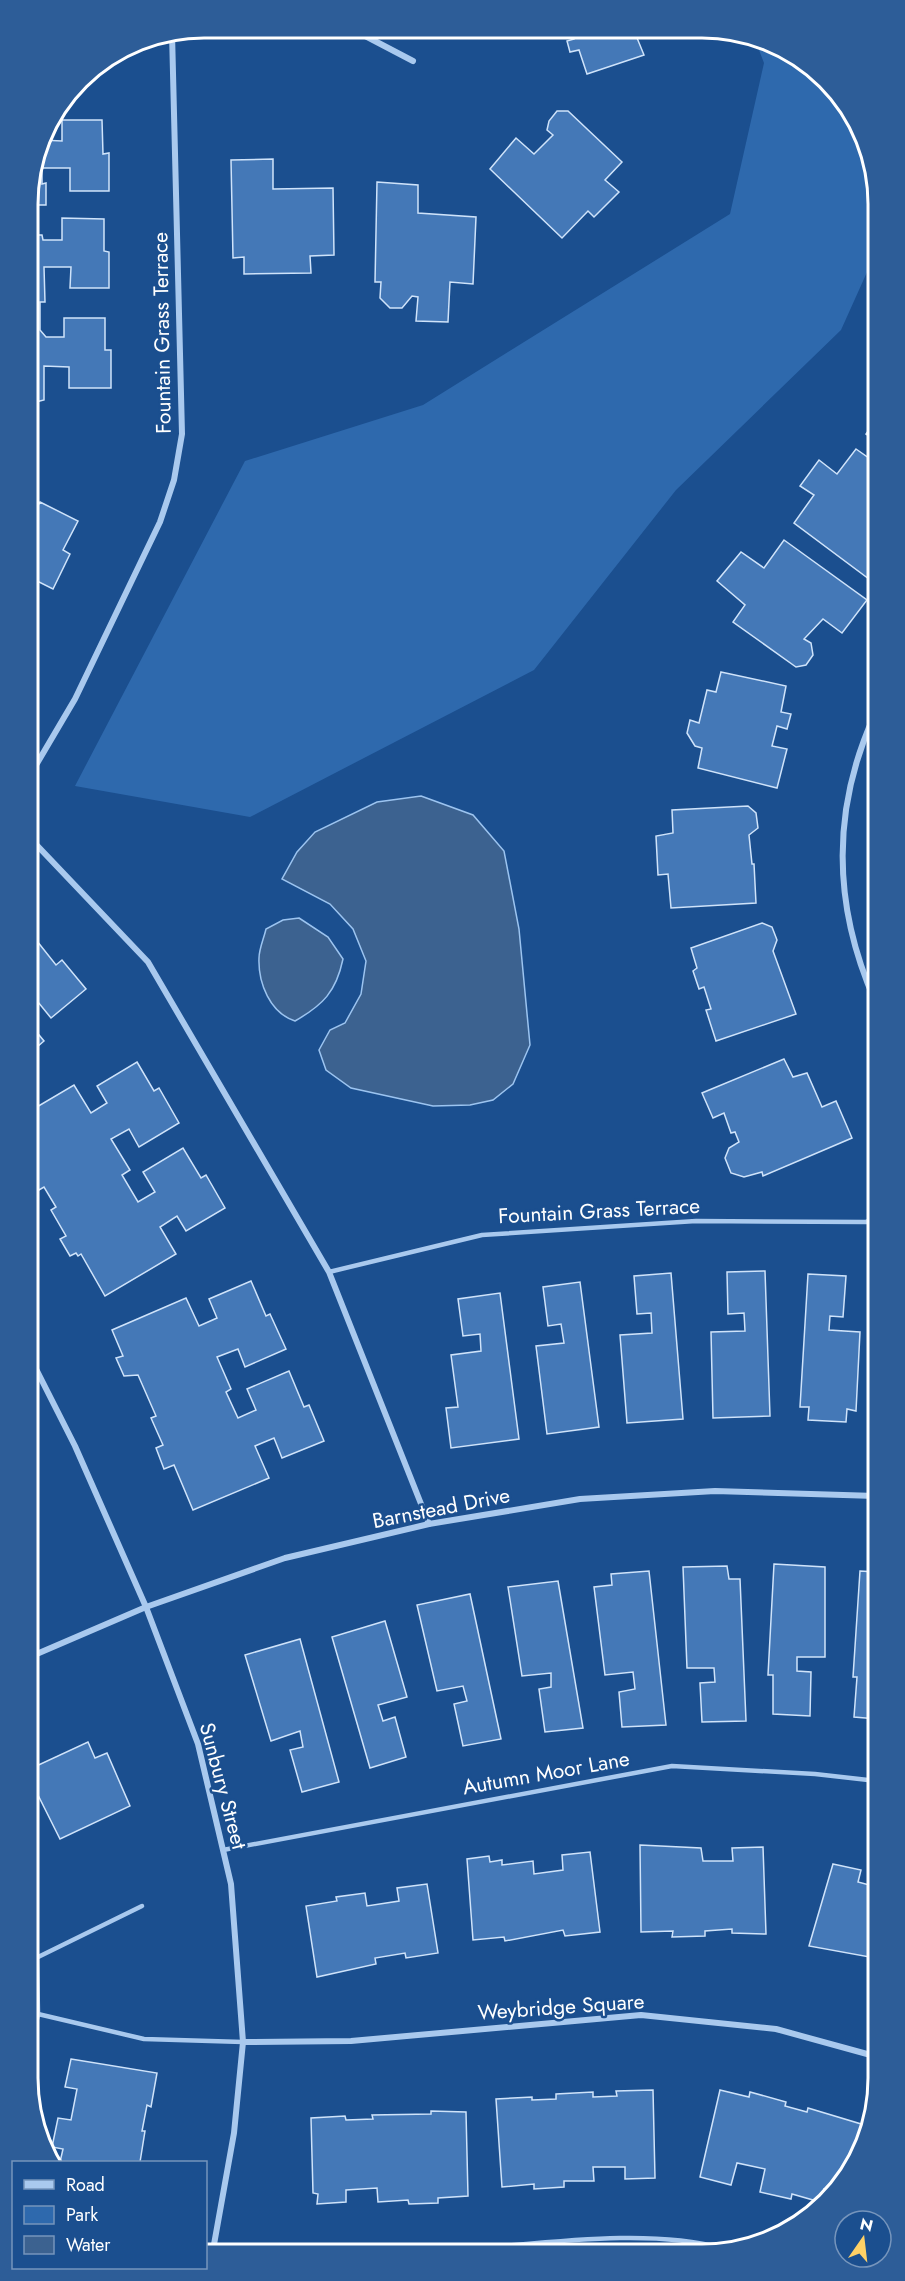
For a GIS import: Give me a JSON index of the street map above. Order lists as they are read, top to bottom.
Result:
{
  "streets": {
    "street": [
      "Fountain Grass Terrace",
      "Barnstead Drive",
      "Sunbury Street",
      "Weybridge Square"
    ],
    "lane": ["Autumn Moor Lane"]
  },
  "crossings": [
    ["Barnstead Drive", "Sunbury Street"],
    ["Autumn Moor Lane", "Sunbury Street"],
    ["Sunbury Street", "Weybridge Square"]
  ],
  "legend": ["Road", "Park", "Water"],
  "north": "top"
}
